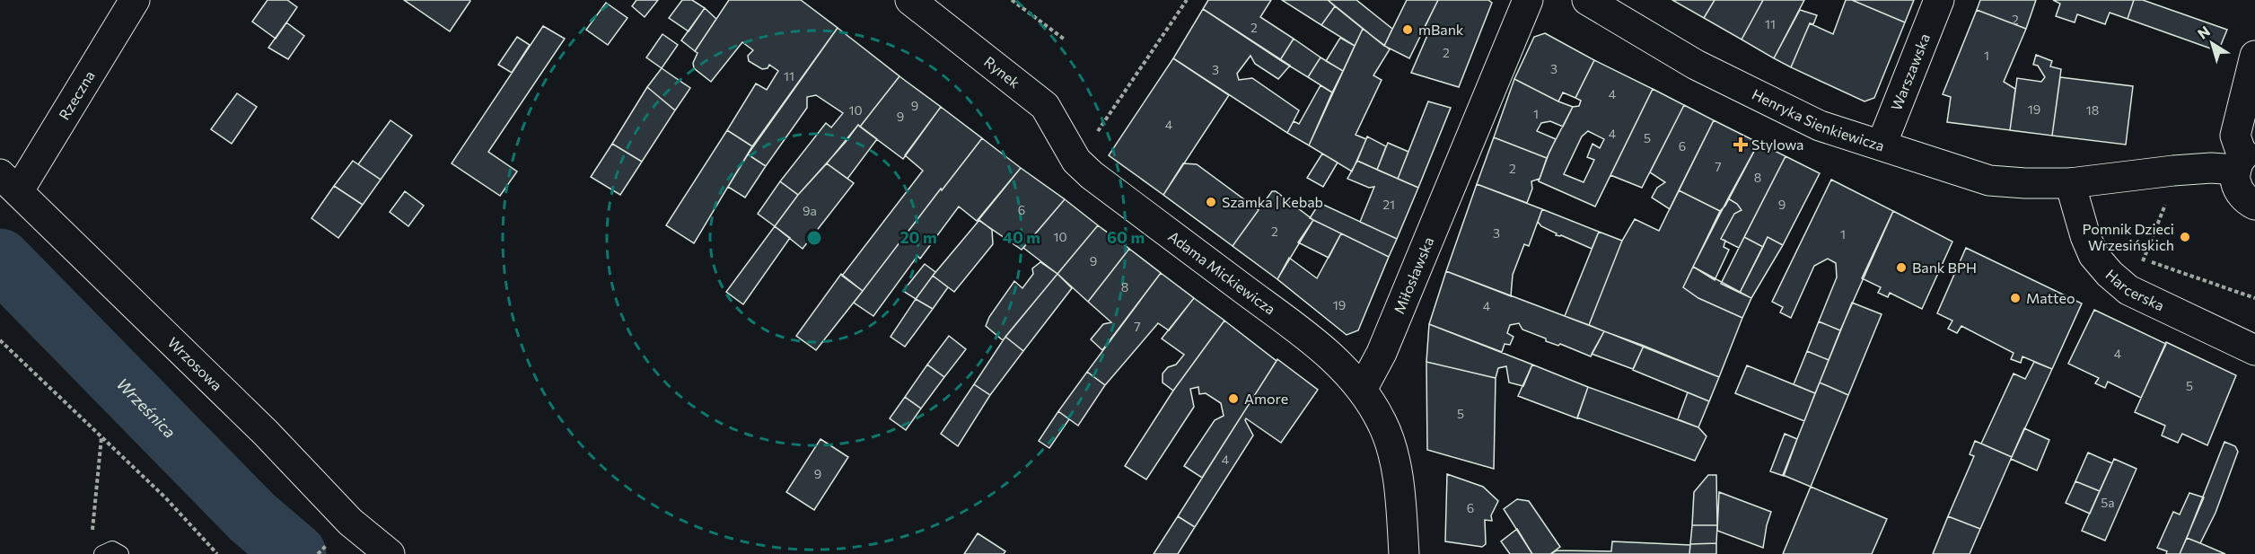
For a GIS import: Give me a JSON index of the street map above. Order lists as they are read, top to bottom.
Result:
{
  "streets": {
    "street": [
      "Warszawska",
      "Rynek",
      "Rzeczna",
      "Henryka Sienkiewicza",
      "Adama Mickiewicza",
      "Miłosławska",
      "Harcerska",
      "Wrzosowa"
    ]
  },
  "crossings": [
    ["Warszawska", "Henryka Sienkiewicza"],
    ["Rynek", "Adama Mickiewicza"],
    ["Rzeczna", "Wrzosowa"],
    ["Henryka Sienkiewicza", "Harcerska"],
    ["Adama Mickiewicza", "Miłosławska"]
  ],
  "water": ["Wrześnica"],
  "places": {
    "other": [
      "mBank",
      "Szamka | Kebab",
      "Pomnik Dzieci Wrzesińskich",
      "Bank BPH",
      "Matteo",
      "Amore"
    ],
    "health": ["Stylowa"]
  },
  "house_numbers": [
    "2",
    "11",
    "2",
    "2",
    "1",
    "3",
    "3",
    "11",
    "4",
    "9",
    "19",
    "10",
    "18",
    "1",
    "9",
    "4",
    "4",
    "5",
    "6",
    "7",
    "2",
    "8",
    "21",
    "9",
    "6",
    "9a",
    "2",
    "3",
    "1",
    "10",
    "9",
    "8",
    "19",
    "4",
    "7",
    "4",
    "5",
    "5",
    "4",
    "9",
    "5a",
    "6"
  ],
  "north": "top left",
  "rings": ["20 m", "40 m", "60 m"]
}
